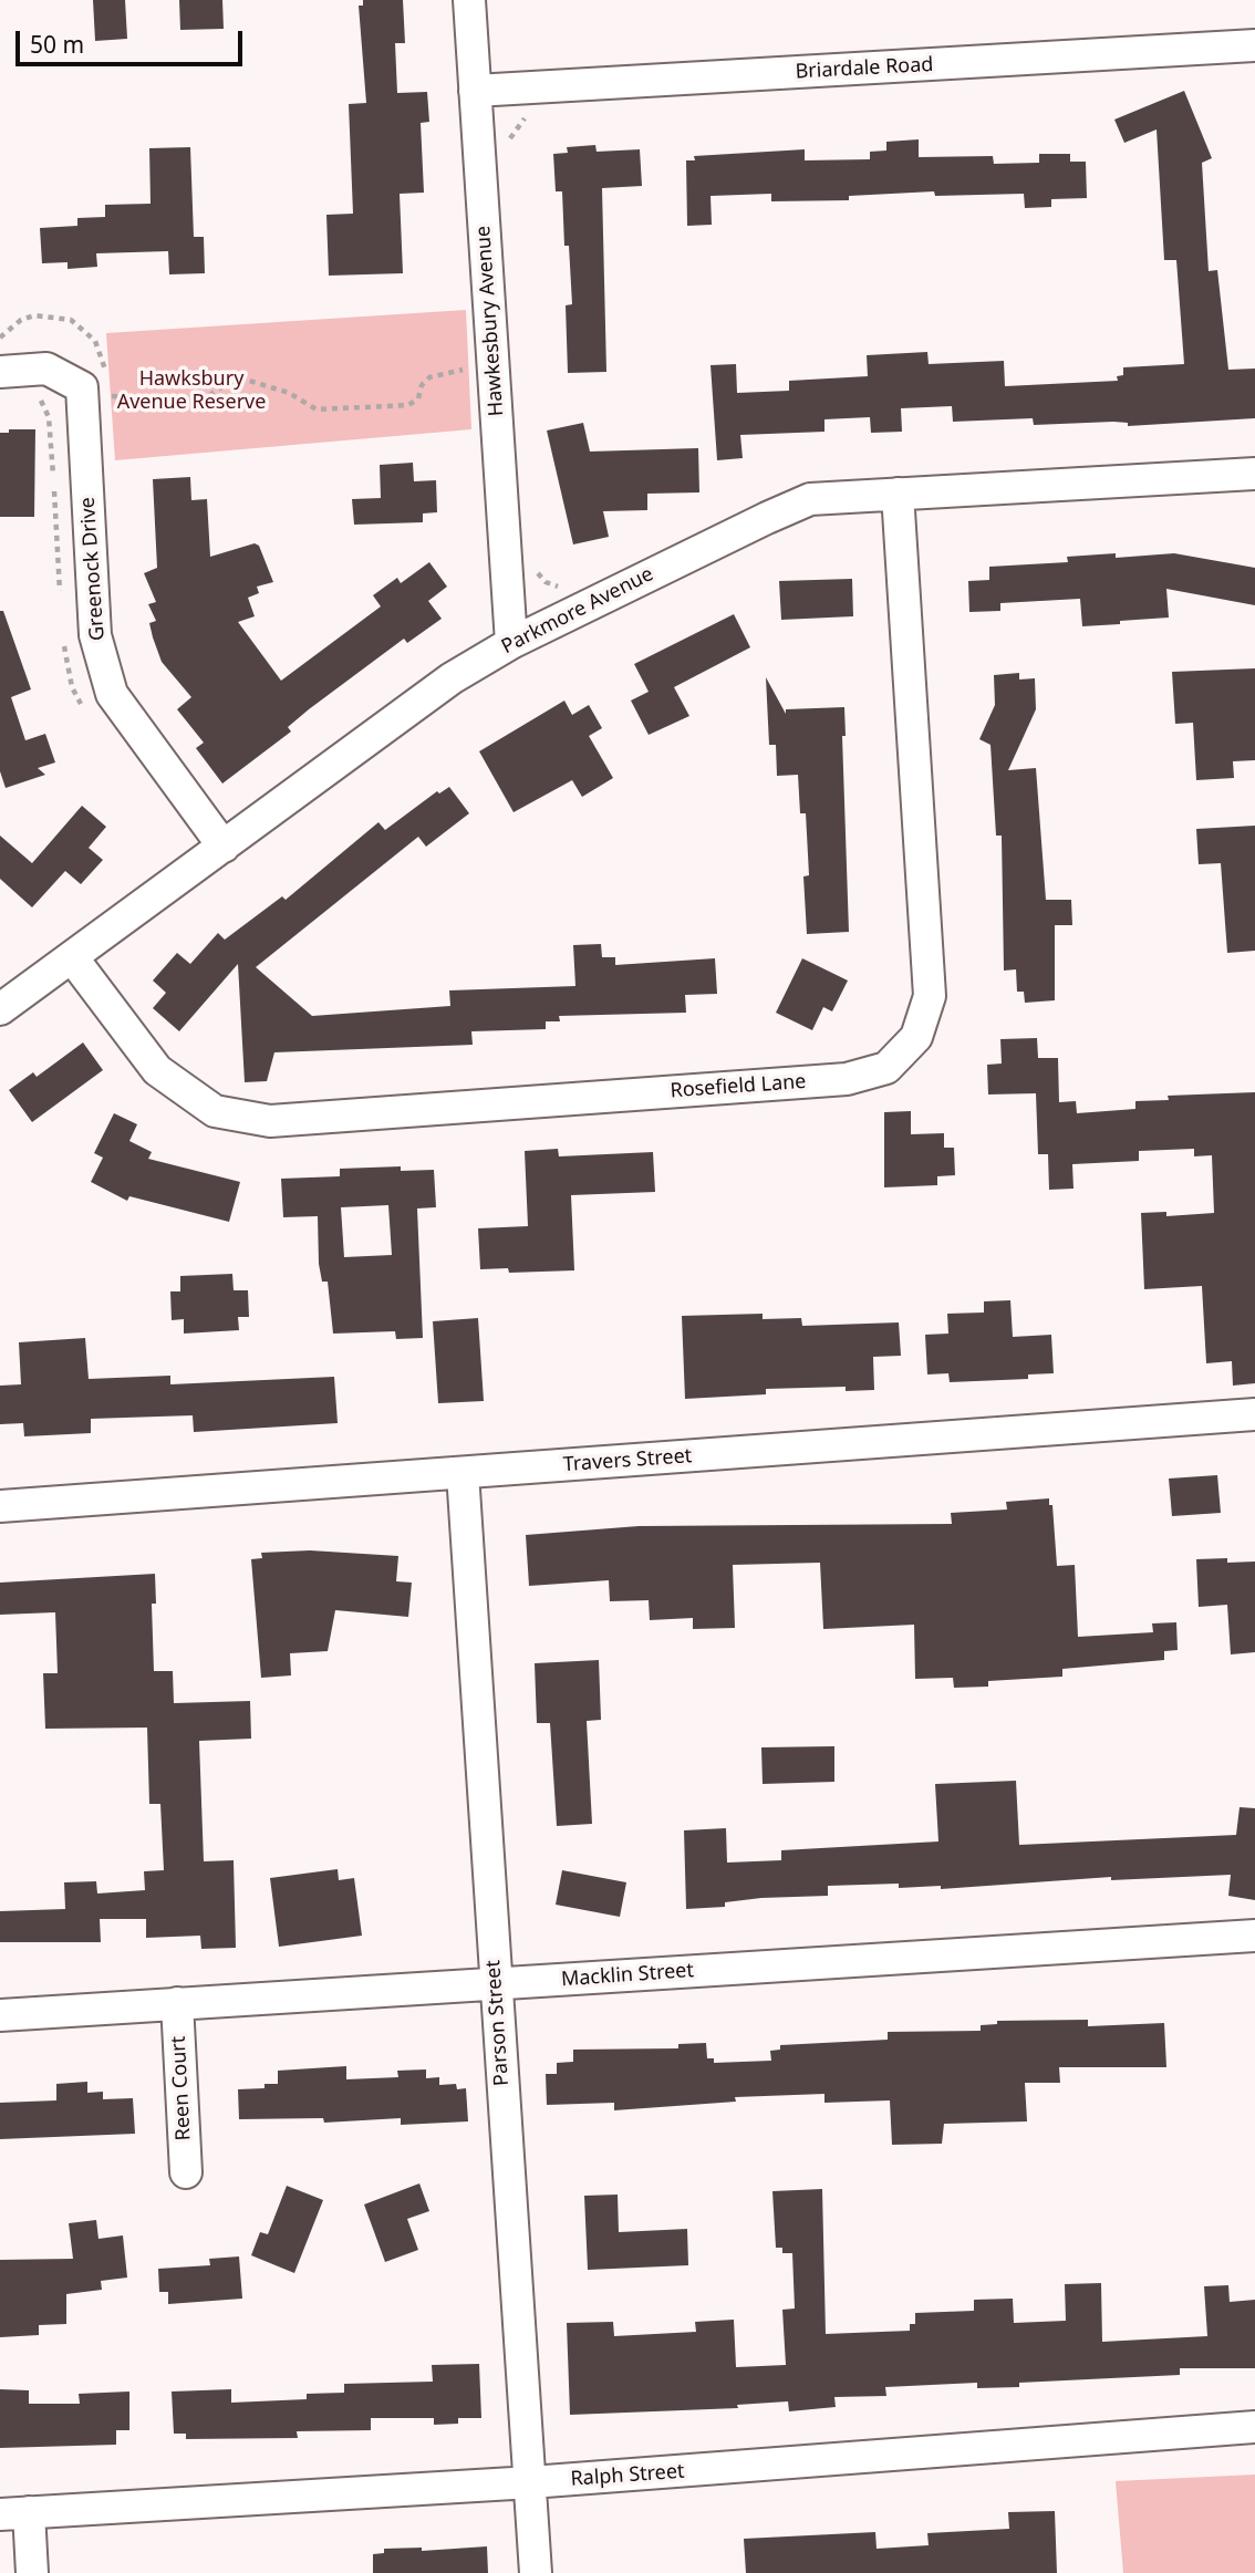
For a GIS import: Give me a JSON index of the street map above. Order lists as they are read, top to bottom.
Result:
{
  "streets": {
    "street": [
      "Briardale Road",
      "Hawkesbury Avenue",
      "Greenock Drive",
      "Parkmore Avenue",
      "Rosefield Lane",
      "Travers Street",
      "Macklin Street",
      "Parson Street",
      "Reen Court",
      "Ralph Street"
    ]
  },
  "crossings": [
    ["Briardale Road", "Hawkesbury Avenue"],
    ["Hawkesbury Avenue", "Parkmore Avenue"],
    ["Greenock Drive", "Parkmore Avenue"],
    ["Parkmore Avenue", "Rosefield Lane"],
    ["Travers Street", "Parson Street"],
    ["Macklin Street", "Parson Street"],
    ["Macklin Street", "Reen Court"],
    ["Parson Street", "Ralph Street"]
  ],
  "parks": ["Hawksbury Avenue Reserve"],
  "scale_bar": "50 m"
}
